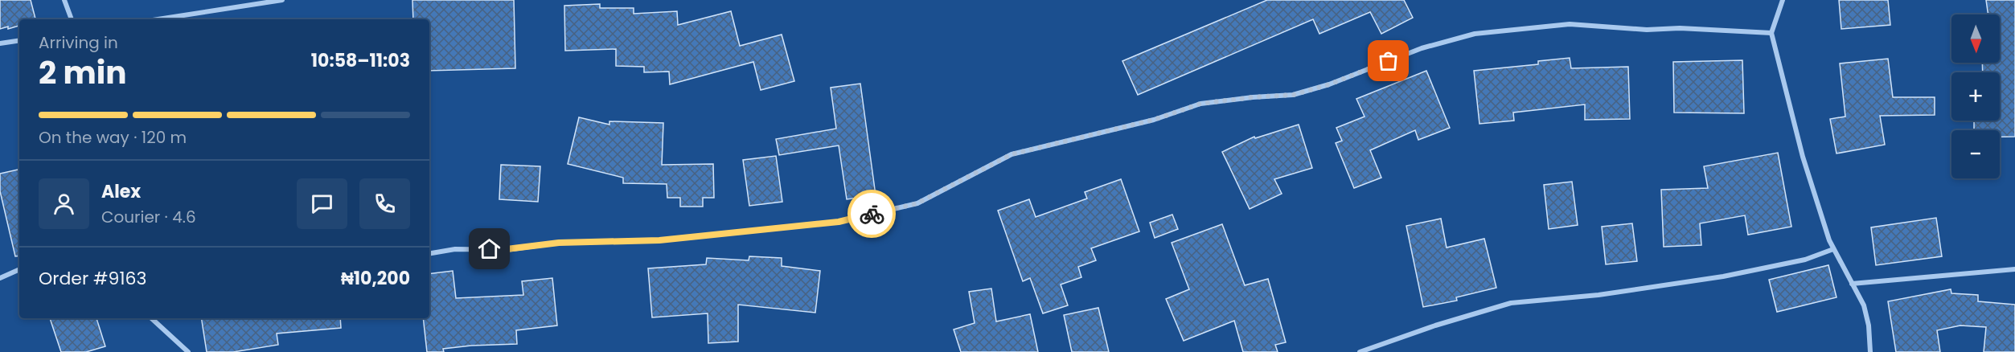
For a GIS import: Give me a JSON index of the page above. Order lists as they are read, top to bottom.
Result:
{
  "north": "bottom",
  "page": {
    "map_buttons": ["+", "−"],
    "heading": ["2 min", "Arriving in", "10:58–11:03"],
    "panel": [
      "Alex",
      "Courier · 4.6",
      "Order #9163",
      "₦10,200"
    ],
    "bar": "On the way · 120 m"
  }
}
